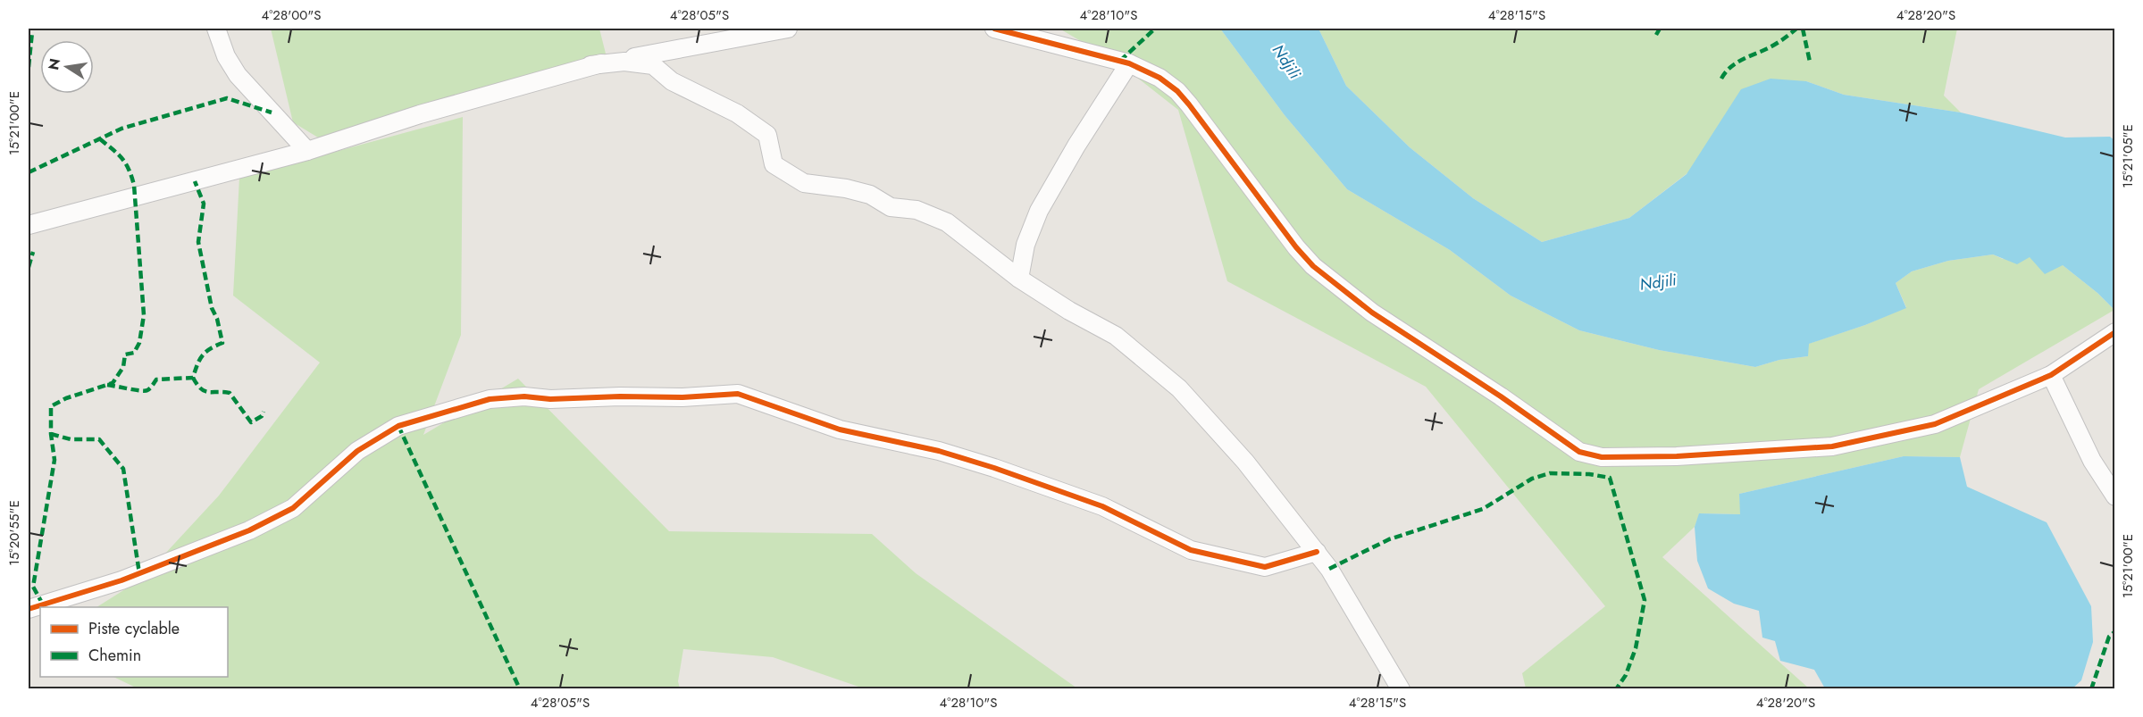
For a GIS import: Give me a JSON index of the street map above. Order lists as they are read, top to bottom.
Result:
{
  "water": ["Ndjili"],
  "legend": ["Piste cyclable", "Chemin"],
  "north": "left",
  "coordinates": [
    "4°28'00\"S",
    "4°28'05\"S",
    "4°28'10\"S",
    "4°28'15\"S",
    "4°28'20\"S",
    "15°21'00\"E",
    "15°21'05\"E",
    "15°20'55\"E"
  ]
}
